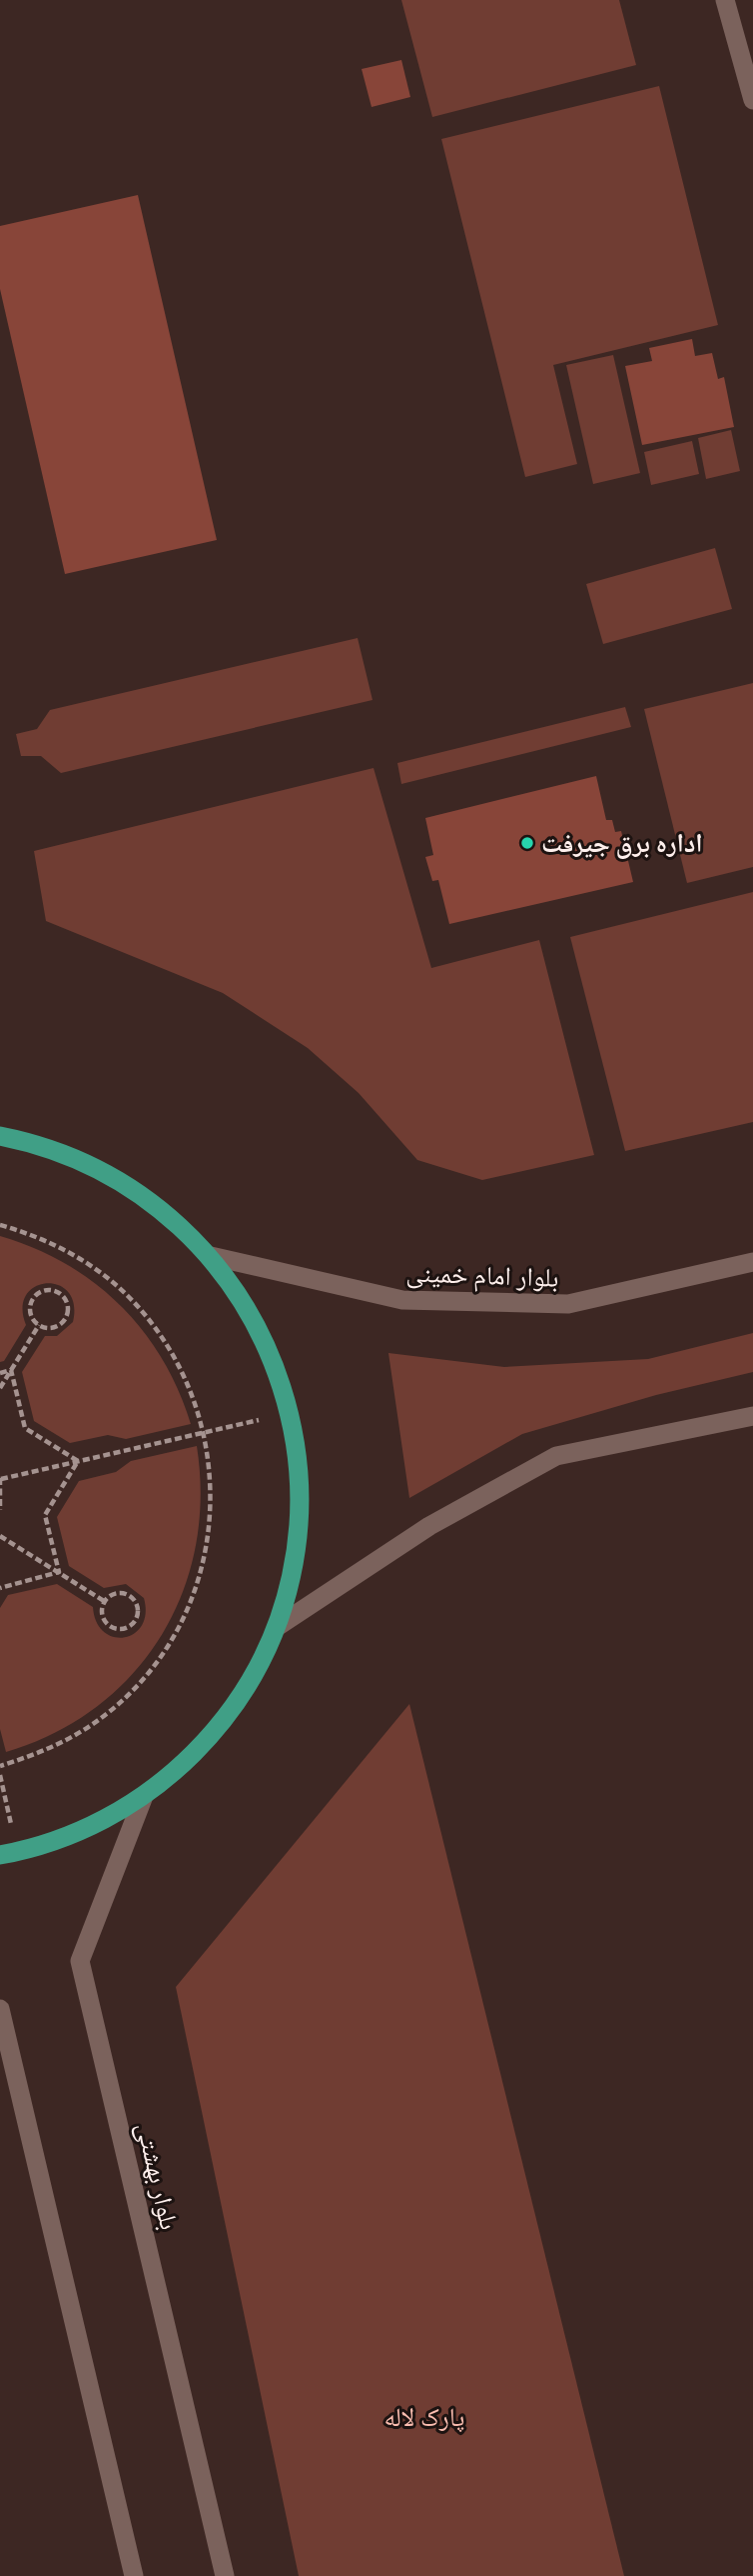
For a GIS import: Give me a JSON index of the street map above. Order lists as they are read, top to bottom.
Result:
{
  "streets": {
    "main road": ["بلوار امام خمینی", "بلوار بهشتی"]
  },
  "parks": ["پارک لاله"],
  "places": ["اداره برق جیرفت"]
}
